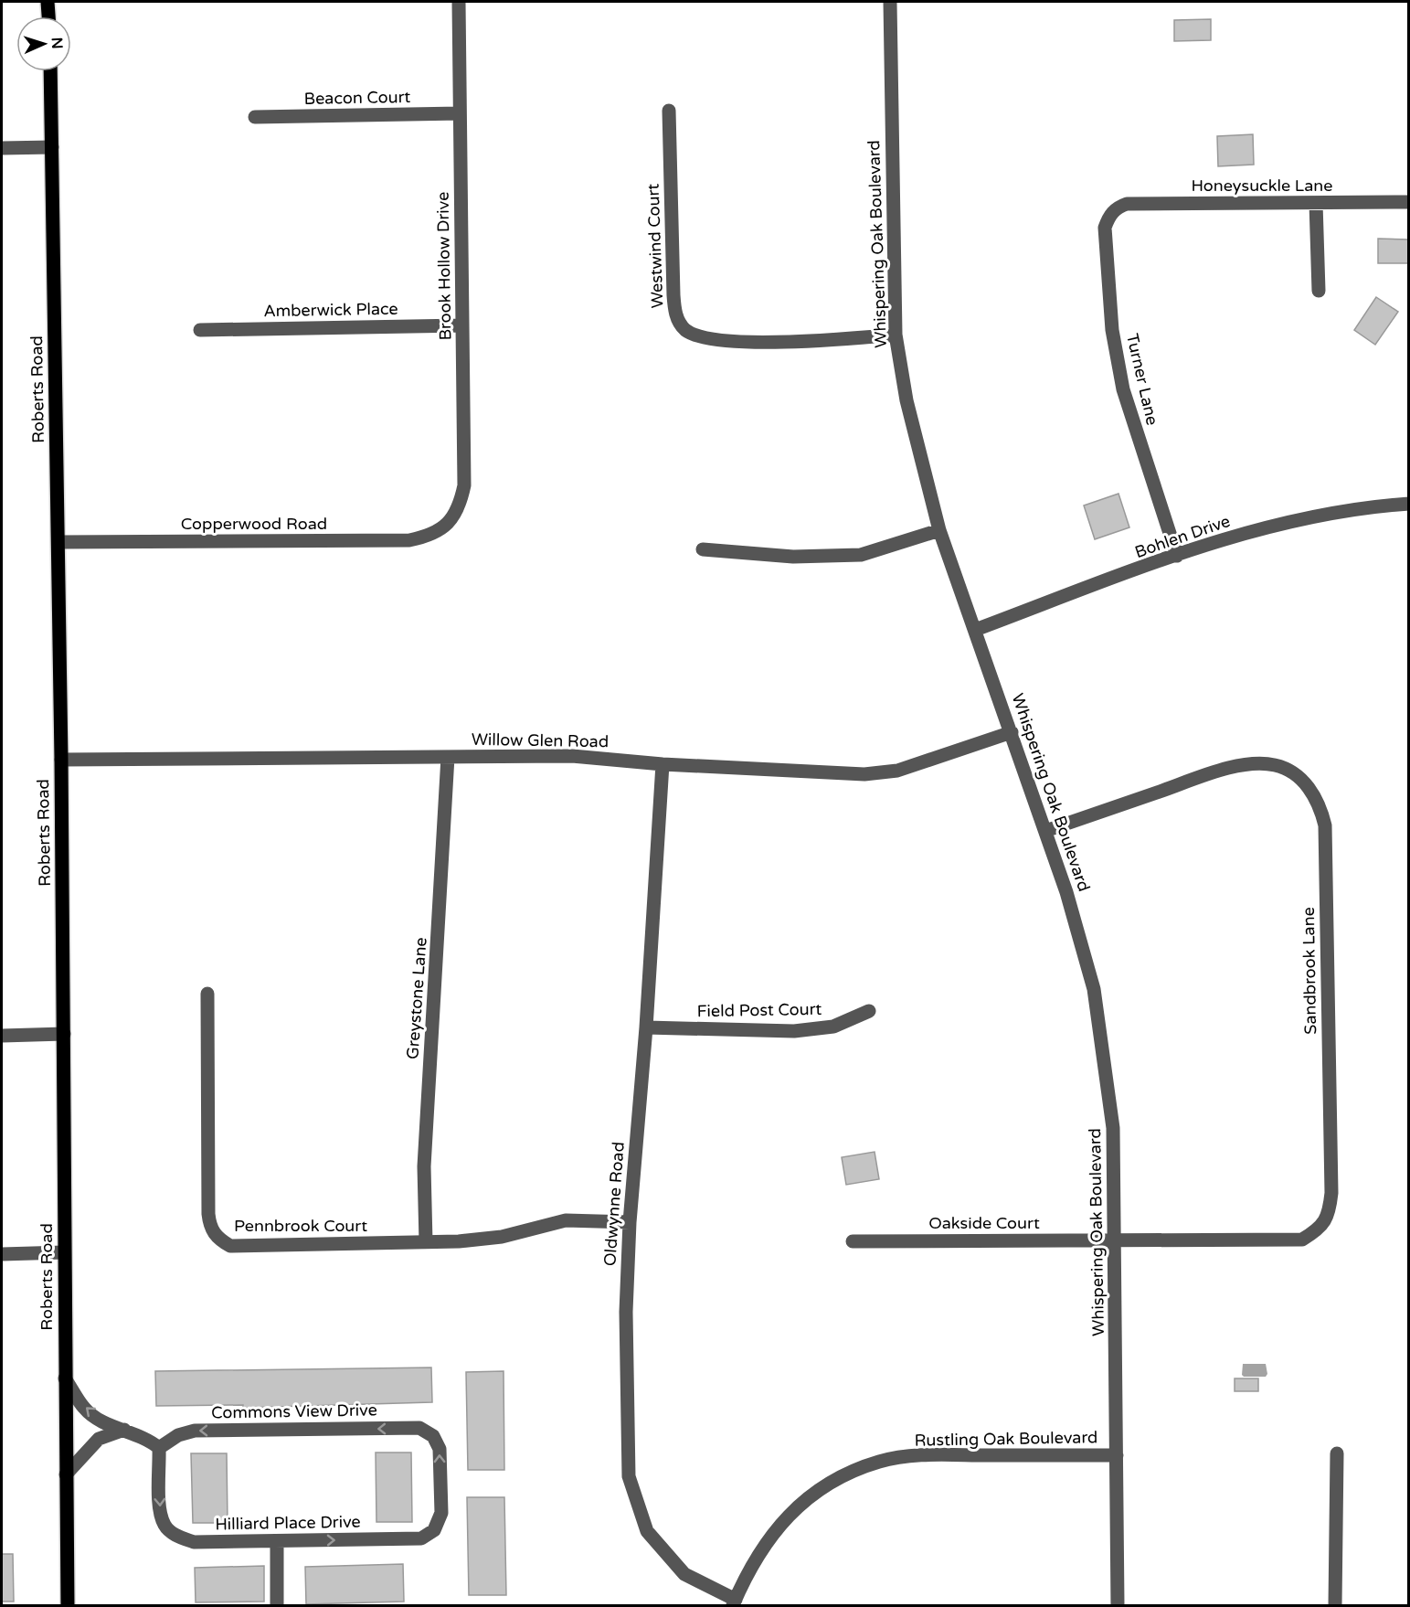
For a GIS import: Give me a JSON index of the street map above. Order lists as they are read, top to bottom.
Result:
{
  "streets": {
    "main road": ["Roberts Road"],
    "street": [
      "Beacon Court",
      "Honeysuckle Lane",
      "Whispering Oak Boulevard",
      "Westwind Court",
      "Brook Hollow Drive",
      "Amberwick Place",
      "Turner Lane",
      "Copperwood Road",
      "Bohlen Drive",
      "Willow Glen Road",
      "Sandbrook Lane",
      "Greystone Lane",
      "Field Post Court",
      "Oldwynne Road",
      "Oakside Court",
      "Pennbrook Court",
      "Commons View Drive",
      "Rustling Oak Boulevard",
      "Hilliard Place Drive"
    ]
  },
  "crossings": [
    ["Beacon Court", "Brook Hollow Drive"],
    ["Honeysuckle Lane", "Turner Lane"],
    ["Whispering Oak Boulevard", "Westwind Court"],
    ["Whispering Oak Boulevard", "Bohlen Drive"],
    ["Whispering Oak Boulevard", "Willow Glen Road"],
    ["Whispering Oak Boulevard", "Sandbrook Lane"],
    ["Whispering Oak Boulevard", "Oakside Court"],
    ["Whispering Oak Boulevard", "Rustling Oak Boulevard"],
    ["Brook Hollow Drive", "Amberwick Place"],
    ["Brook Hollow Drive", "Copperwood Road"],
    ["Turner Lane", "Bohlen Drive"],
    ["Roberts Road", "Copperwood Road"],
    ["Roberts Road", "Willow Glen Road"],
    ["Willow Glen Road", "Greystone Lane"],
    ["Willow Glen Road", "Oldwynne Road"],
    ["Sandbrook Lane", "Oakside Court"],
    ["Greystone Lane", "Pennbrook Court"],
    ["Field Post Court", "Oldwynne Road"],
    ["Oldwynne Road", "Pennbrook Court"],
    ["Oldwynne Road", "Rustling Oak Boulevard"],
    ["Commons View Drive", "Hilliard Place Drive"]
  ],
  "one_way": ["Commons View Drive"],
  "north": "right"
}
